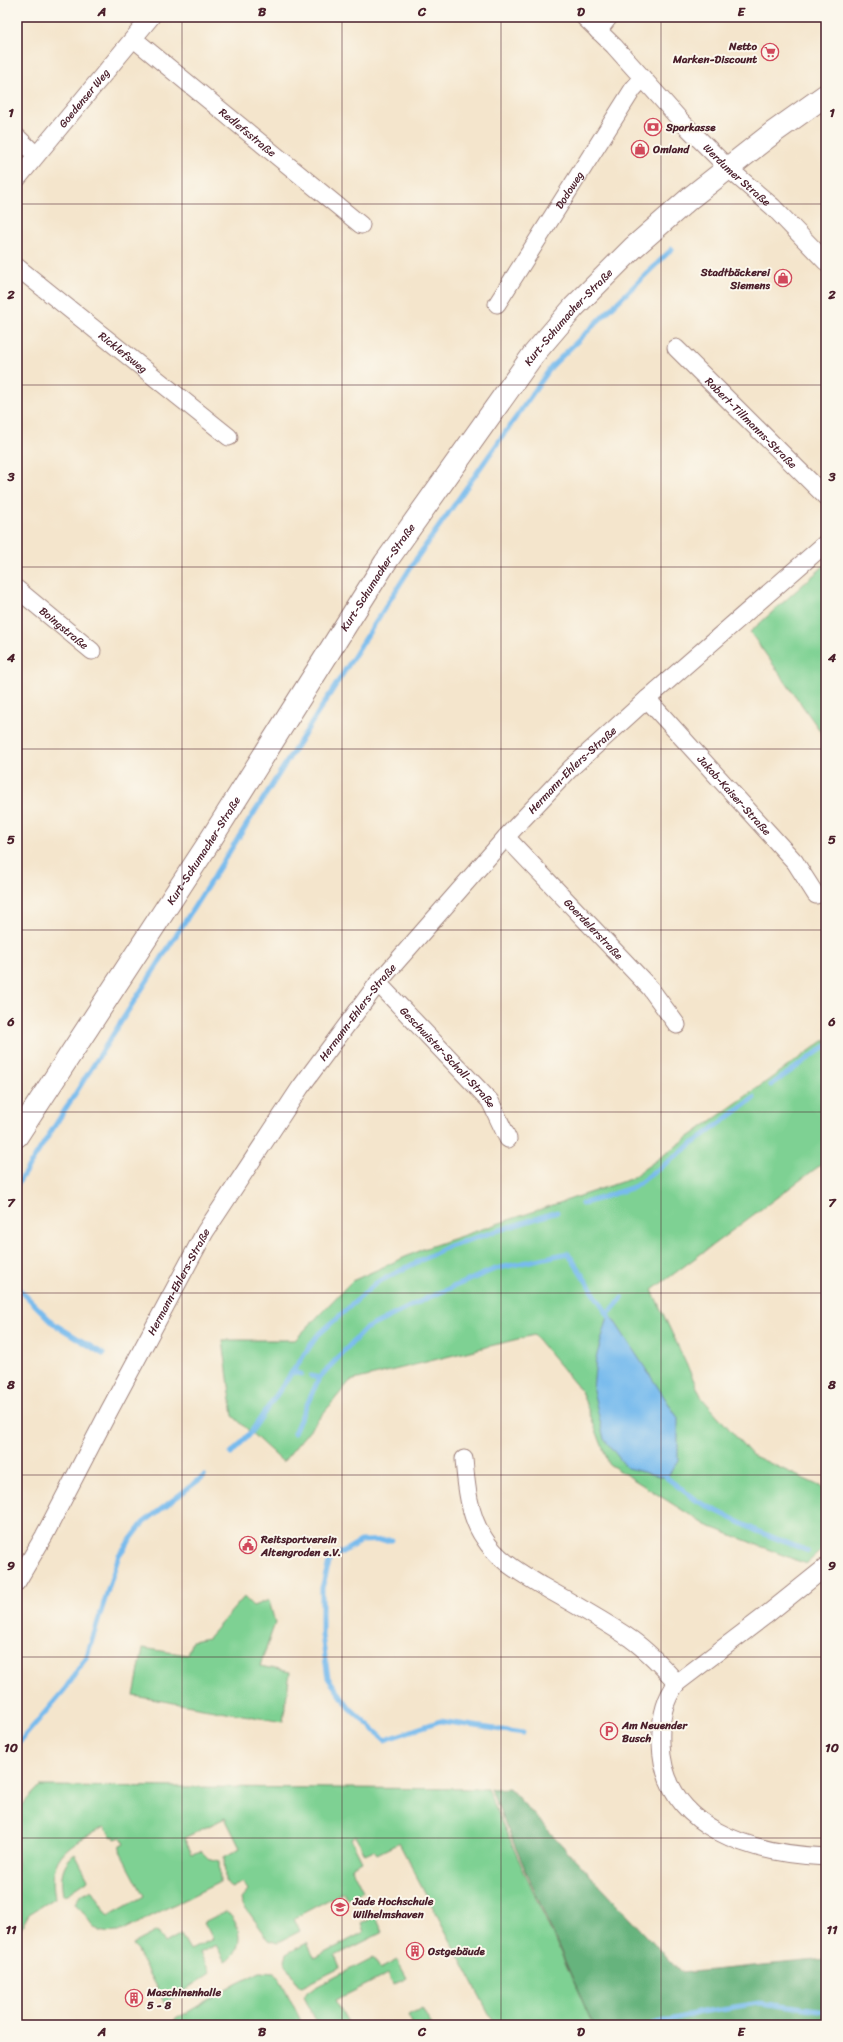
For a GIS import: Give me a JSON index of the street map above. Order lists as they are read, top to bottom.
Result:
{
  "streets": {
    "street": [
      "Goedenser Weg",
      "Redlefsstraße",
      "Werdumer Straße",
      "Dodoweg",
      "Kurt-Schumacher-Straße",
      "Ricklefsweg",
      "Robert-Tillmanns-Straße",
      "Boingstraße",
      "Hermann-Ehlers-Straße",
      "Jakob-Kaiser-Straße",
      "Goerdelerstraße",
      "Geschwister-Scholl-Straße"
    ]
  },
  "crossings": [
    ["Goedenser Weg", "Redlefsstraße"],
    ["Werdumer Straße", "Dodoweg"],
    ["Werdumer Straße", "Kurt-Schumacher-Straße"],
    ["Hermann-Ehlers-Straße", "Jakob-Kaiser-Straße"],
    ["Hermann-Ehlers-Straße", "Goerdelerstraße"],
    ["Hermann-Ehlers-Straße", "Geschwister-Scholl-Straße"]
  ],
  "places": {
    "supermarket": ["Netto Marken-Discount"],
    "bank": ["Sparkasse"],
    "shop": ["Omland", "Stadtbäckerei Siemens"],
    "public building": ["Reitsportverein Altengroden e.V."],
    "parking": ["Am Neuender Busch"],
    "school or university": ["Jade Hochschule Wilhelmshaven"],
    "building": ["Ostgebäude", "Maschinenhalle 5 - 8"]
  },
  "grid": {
    "columns": [
      "A",
      "B",
      "C",
      "D",
      "E"
    ],
    "rows": [
      "1",
      "2",
      "3",
      "4",
      "5",
      "6",
      "7",
      "8",
      "9",
      "10",
      "11"
    ]
  }
}
